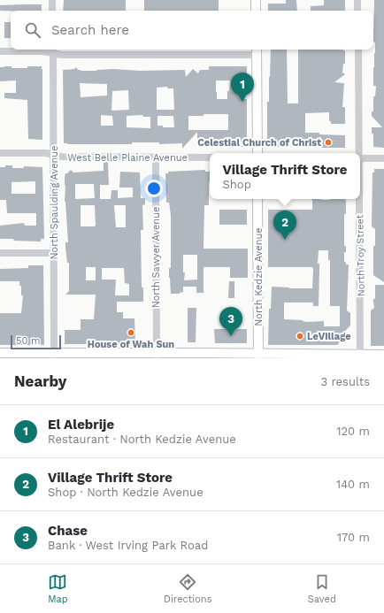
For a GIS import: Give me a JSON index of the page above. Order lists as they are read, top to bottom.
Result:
{
  "streets": {
    "main road": ["North Kedzie Avenue"],
    "street": [
      "West Belle Plaine Avenue",
      "North Spaulding Avenue",
      "North Troy Street",
      "North Sawyer Avenue"
    ]
  },
  "crossings": [
    ["West Belle Plaine Avenue", "North Spaulding Avenue"],
    ["West Belle Plaine Avenue", "North Sawyer Avenue"]
  ],
  "places": ["Celestial Church of Christ", "House of Wah Sun", "LeVillage"],
  "scale_bar": "50 m",
  "page": {
    "search": "Search here",
    "pins": ["1", "2", "3"],
    "popup": ["Village Thrift Store", "Shop"],
    "scale": "50 m",
    "heading": ["Nearby", "3 results"],
    "list": [
      {
        "mark": "1",
        "name": "El Alebrije",
        "note": "Restaurant · North Kedzie Avenue",
        "value": "120 m"
      },
      {
        "mark": "2",
        "name": "Village Thrift Store",
        "note": "Shop · North Kedzie Avenue",
        "value": "140 m"
      },
      {
        "mark": "3",
        "name": "Chase",
        "note": "Bank · West Irving Park Road",
        "value": "170 m"
      }
    ],
    "nav": ["Map", "Directions", "Saved"]
  }
}
